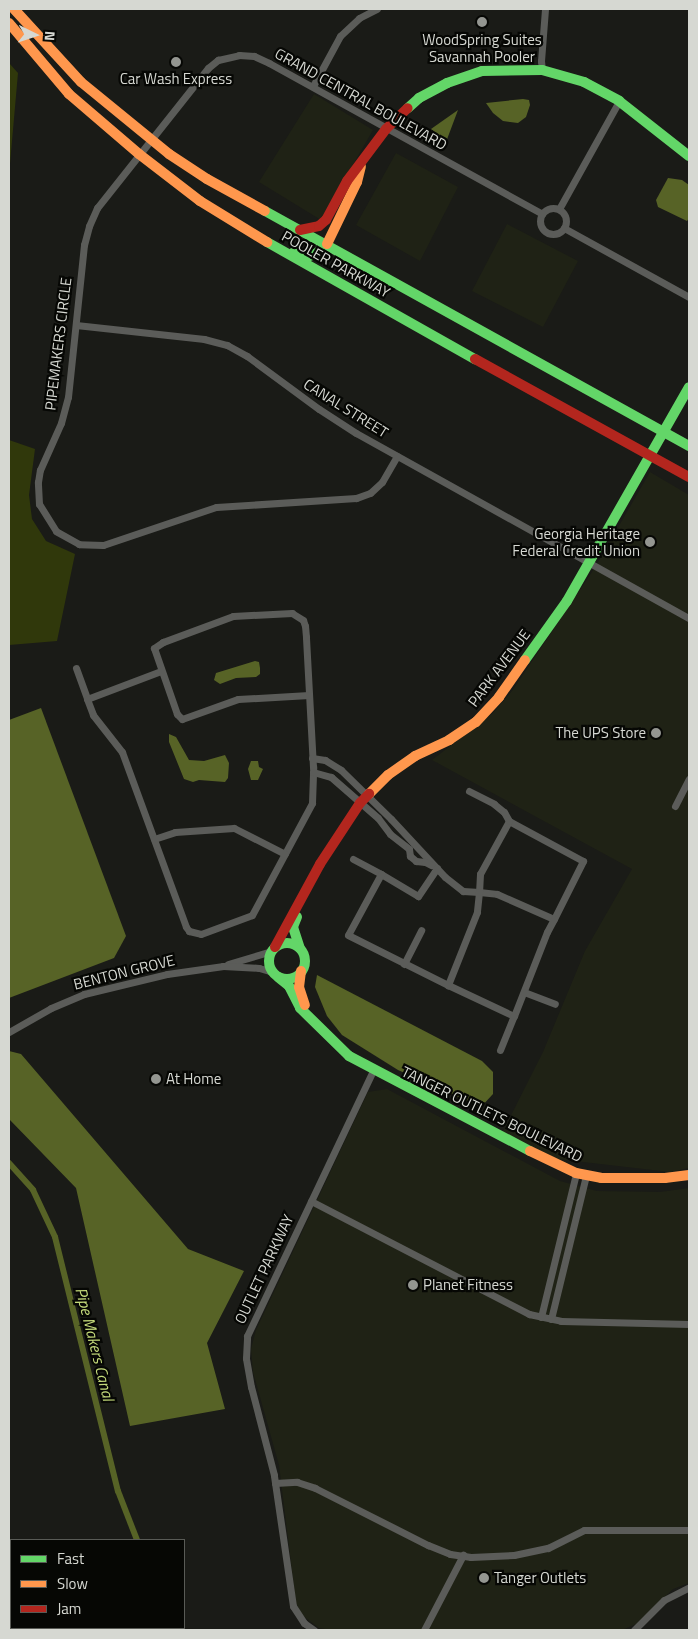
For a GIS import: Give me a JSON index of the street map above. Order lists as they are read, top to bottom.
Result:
{
  "streets": {
    "street": [
      "GRAND CENTRAL BOULEVARD",
      "POOLER PARKWAY",
      "PIPEMAKERS CIRCLE",
      "CANAL STREET",
      "PARK AVENUE",
      "BENTON GROVE",
      "TANGER OUTLETS BOULEVARD",
      "OUTLET PARKWAY"
    ]
  },
  "crossings": [
    ["GRAND CENTRAL BOULEVARD", "POOLER PARKWAY"],
    ["GRAND CENTRAL BOULEVARD", "PIPEMAKERS CIRCLE"],
    ["POOLER PARKWAY", "PIPEMAKERS CIRCLE"],
    ["POOLER PARKWAY", "PARK AVENUE"],
    ["PIPEMAKERS CIRCLE", "CANAL STREET"],
    ["CANAL STREET", "PARK AVENUE"],
    ["PARK AVENUE", "BENTON GROVE"],
    ["PARK AVENUE", "TANGER OUTLETS BOULEVARD"],
    ["BENTON GROVE", "TANGER OUTLETS BOULEVARD"],
    ["TANGER OUTLETS BOULEVARD", "OUTLET PARKWAY"]
  ],
  "water": ["Pipe Makers Canal"],
  "places": [
    "WoodSpring Suites Savannah Pooler",
    "Car Wash Express",
    "Georgia Heritage Federal Credit Union",
    "The UPS Store",
    "At Home",
    "Planet Fitness",
    "Tanger Outlets"
  ],
  "legend": ["Fast", "Slow", "Jam"],
  "north": "right"
}
